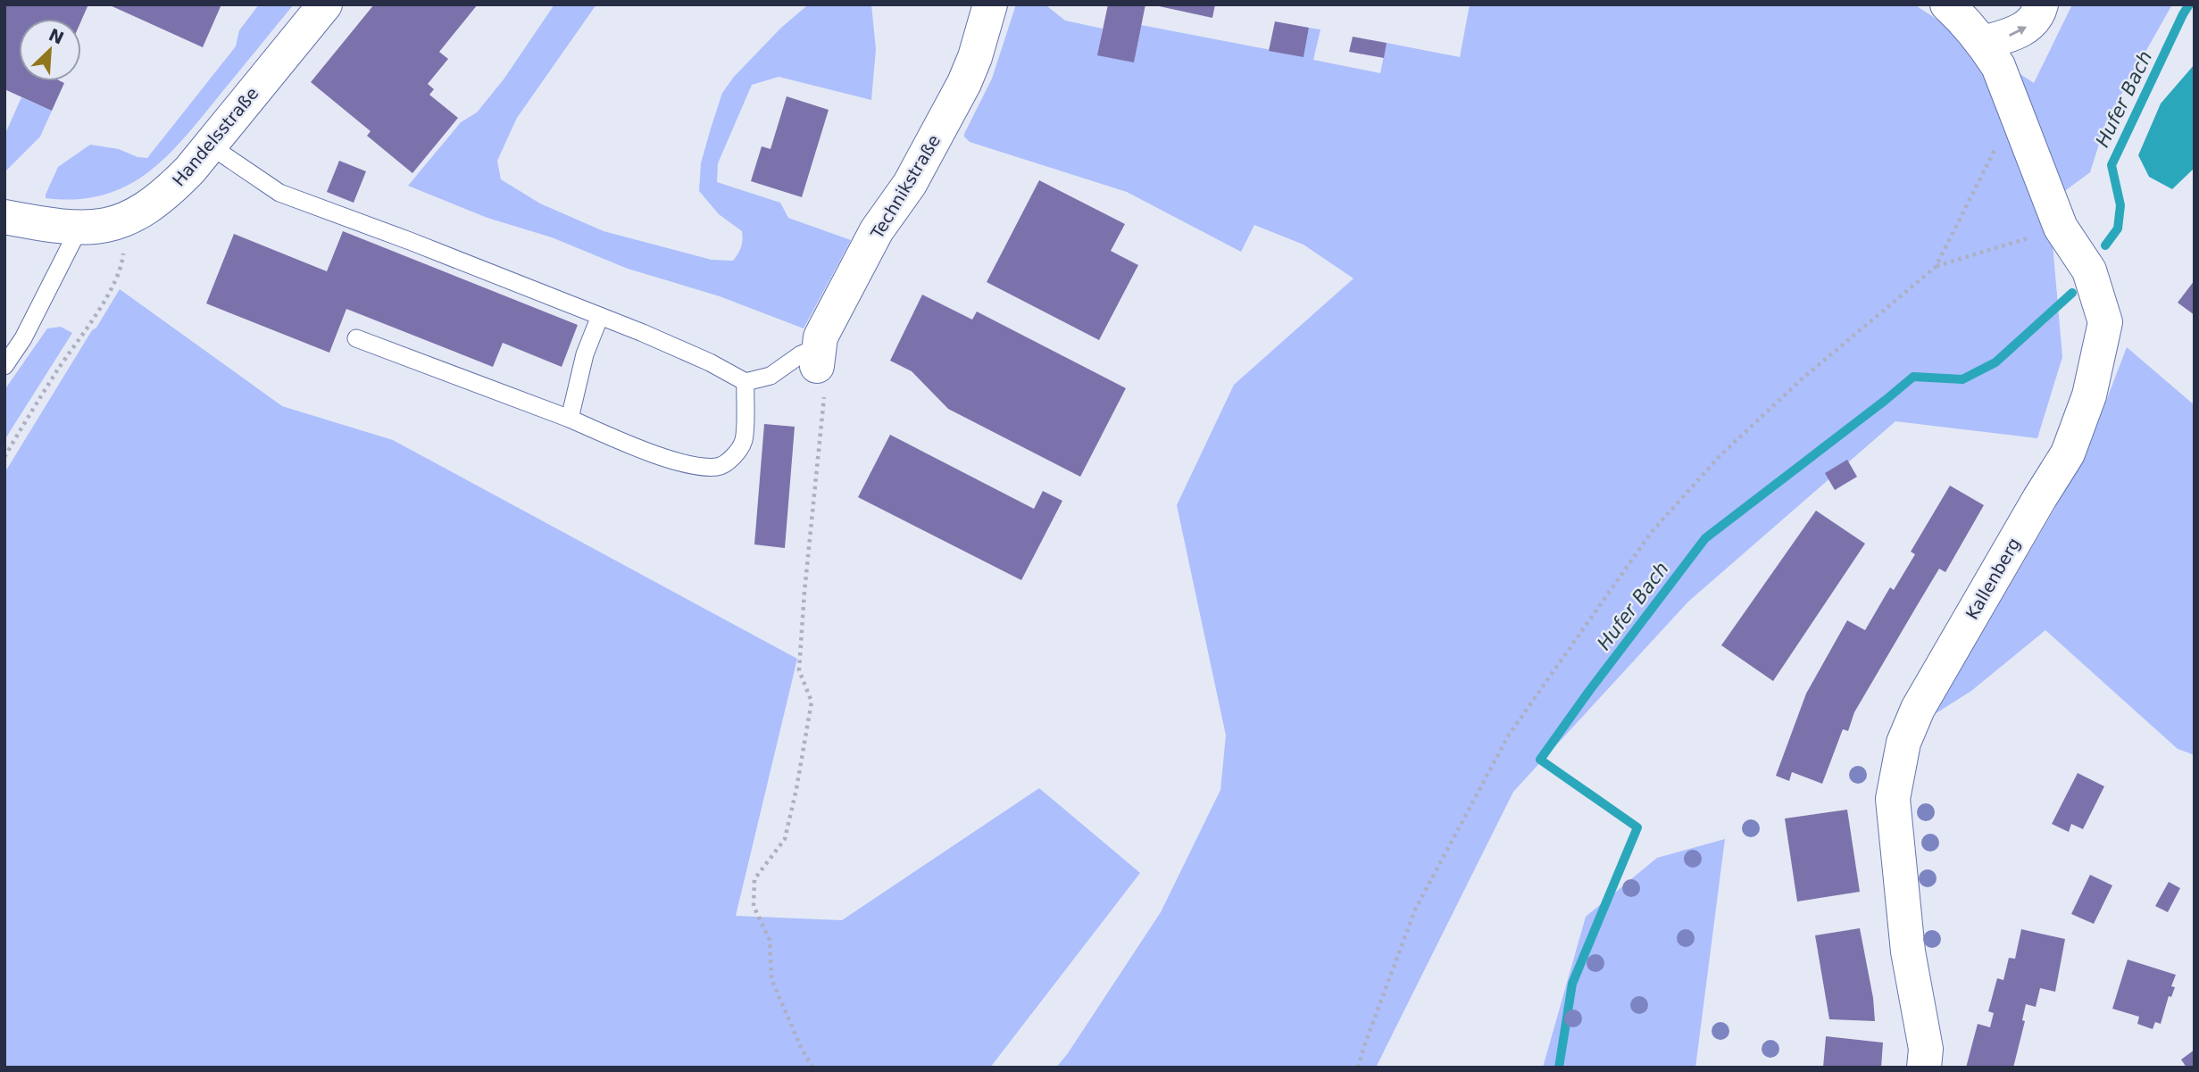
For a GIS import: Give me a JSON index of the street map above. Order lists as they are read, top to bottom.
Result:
{
  "streets": {
    "street": ["Handelsstraße", "Technikstraße", "Kallenberg"]
  },
  "water": ["Hufer Bach"],
  "north": "top right"
}
